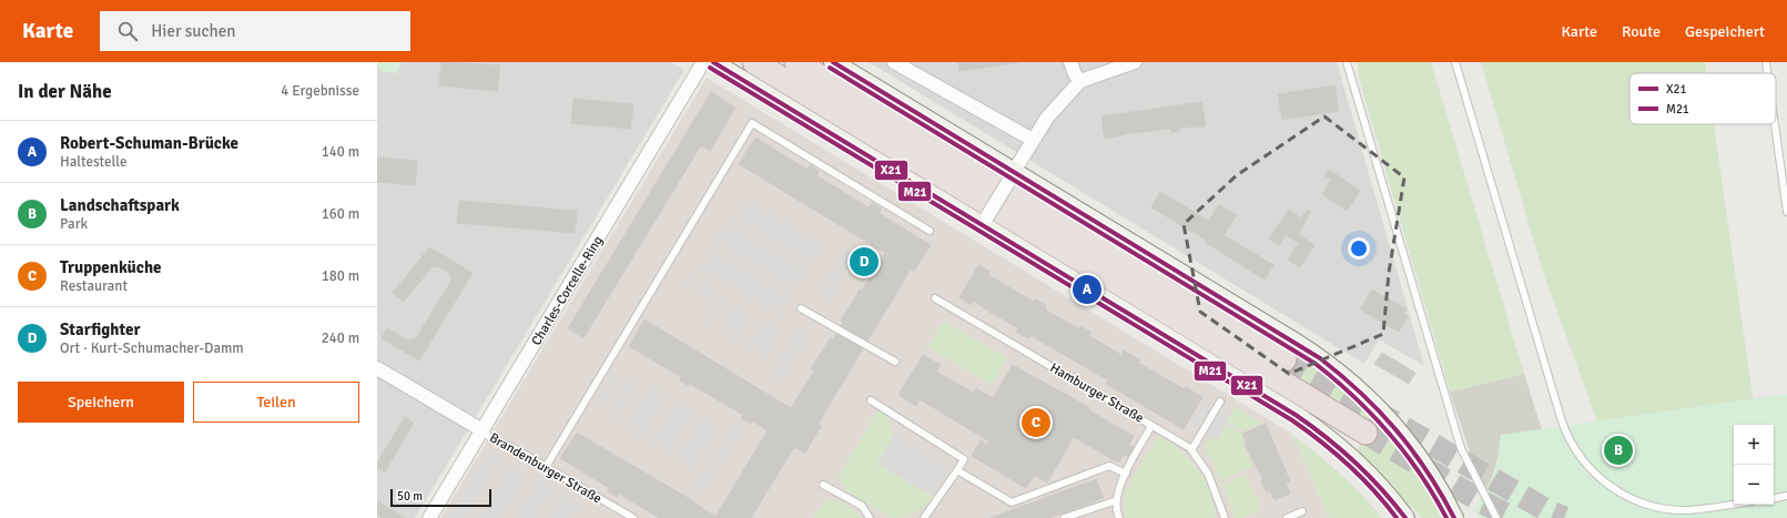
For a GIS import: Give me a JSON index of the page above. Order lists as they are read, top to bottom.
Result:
{
  "streets": {
    "street": ["Charles-Corcelle-Ring"],
    "lane": ["Hamburger Straße", "Brandenburger Straße"]
  },
  "crossings": [
    ["Charles-Corcelle-Ring", "Brandenburger Straße"]
  ],
  "lines": ["transit line X21", "transit line M21"],
  "legend": ["X21", "M21"],
  "scale_bar": "50 m",
  "page": {
    "header": "Karte",
    "search": "Hier suchen",
    "nav": ["Karte", "Route", "Gespeichert"],
    "heading": ["In der Nähe", "4 Ergebnisse"],
    "list": [
      {
        "mark": "A",
        "name": "Robert-Schuman-Brücke",
        "note": "Haltestelle",
        "value": "140 m"
      },
      {
        "mark": "B",
        "name": "Landschaftspark",
        "note": "Park",
        "value": "160 m"
      },
      {
        "mark": "C",
        "name": "Truppenküche",
        "note": "Restaurant",
        "value": "180 m"
      },
      {
        "mark": "D",
        "name": "Starfighter",
        "note": "Ort · Kurt-Schumacher-Damm",
        "value": "240 m"
      }
    ],
    "pins": [
      "D",
      "A",
      "C",
      "B"
    ],
    "buttons": ["Speichern", "Teilen"],
    "map_buttons": ["+", "−"],
    "scale": "50 m"
  }
}
